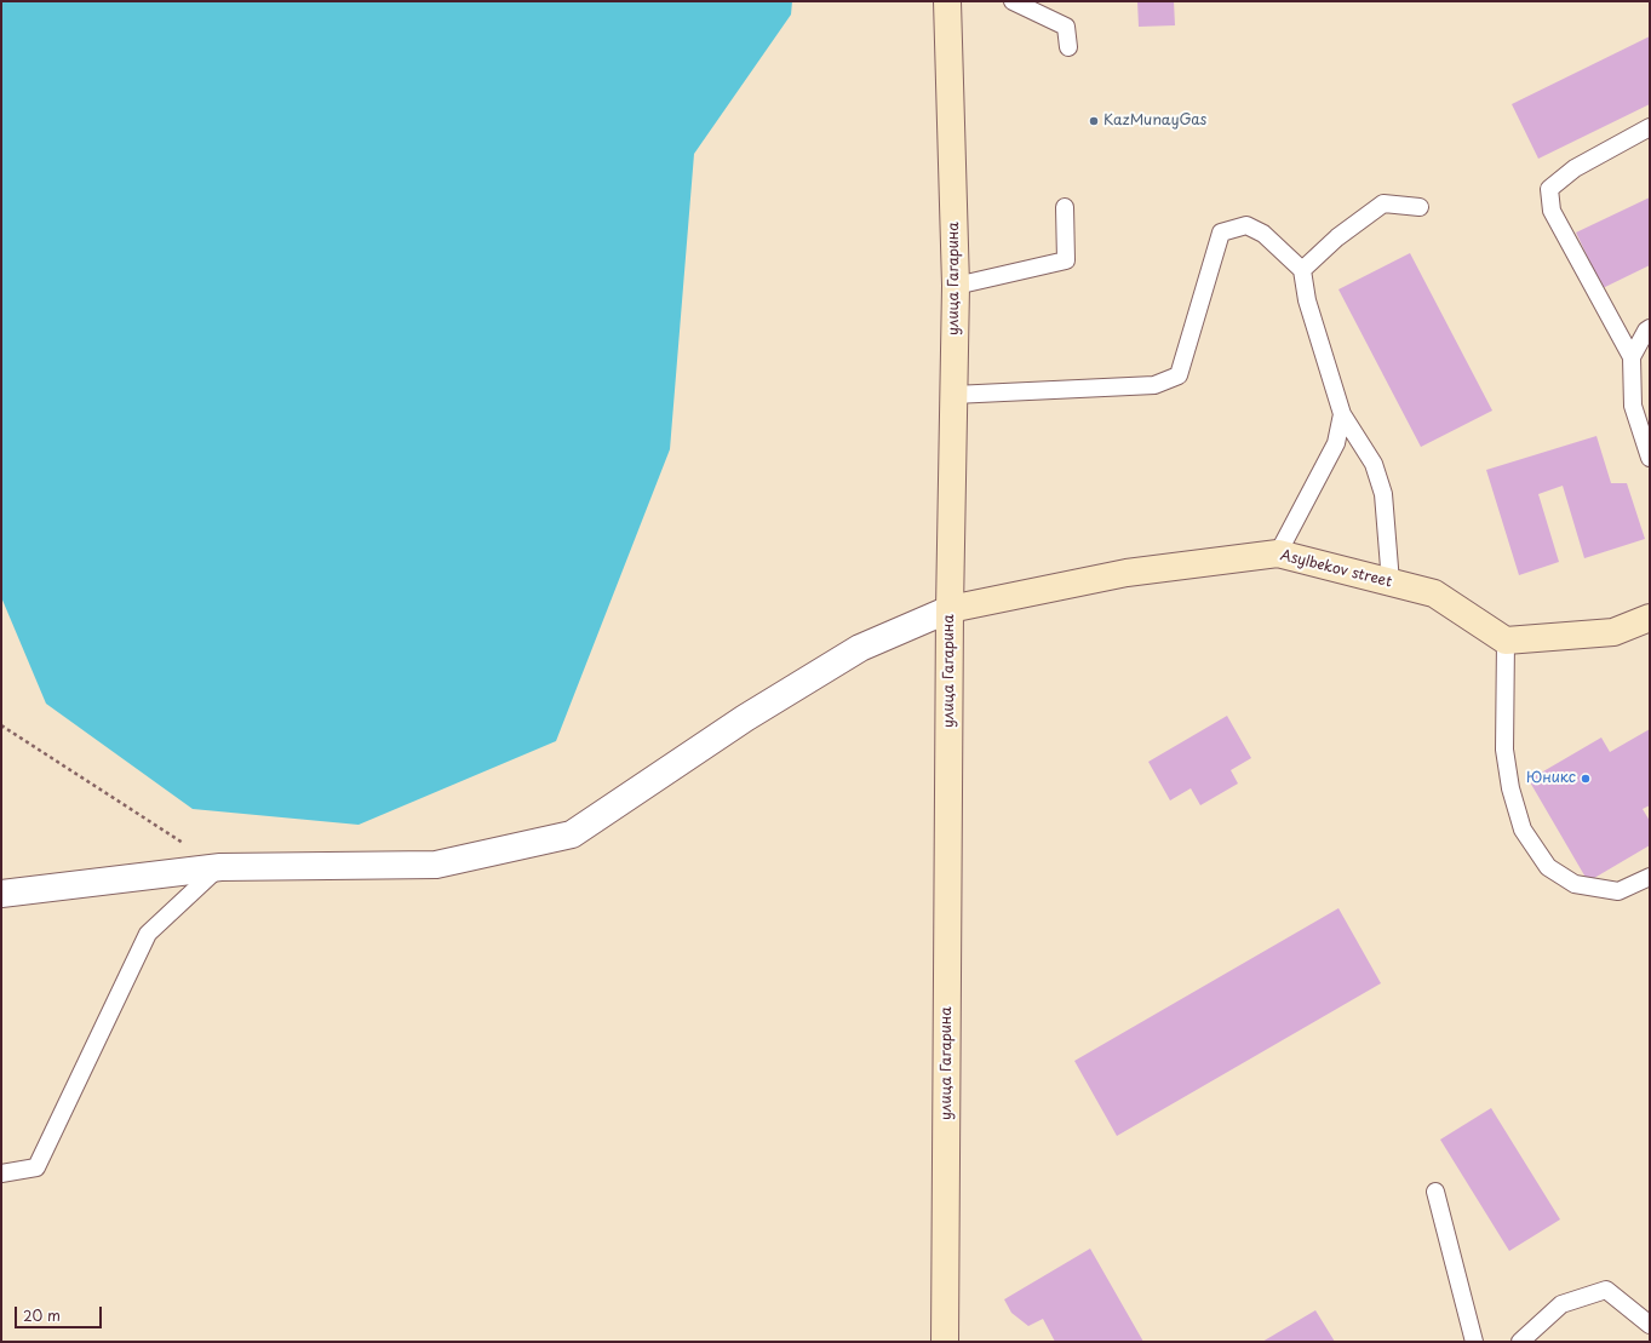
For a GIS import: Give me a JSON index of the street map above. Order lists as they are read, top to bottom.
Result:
{
  "streets": {
    "main road": ["улица Гагарина", "Asylbekov street"]
  },
  "crossings": [
    ["улица Гагарина", "Asylbekov street"]
  ],
  "places": ["KazMunayGas", "Юникс"],
  "scale_bar": "20 m"
}
